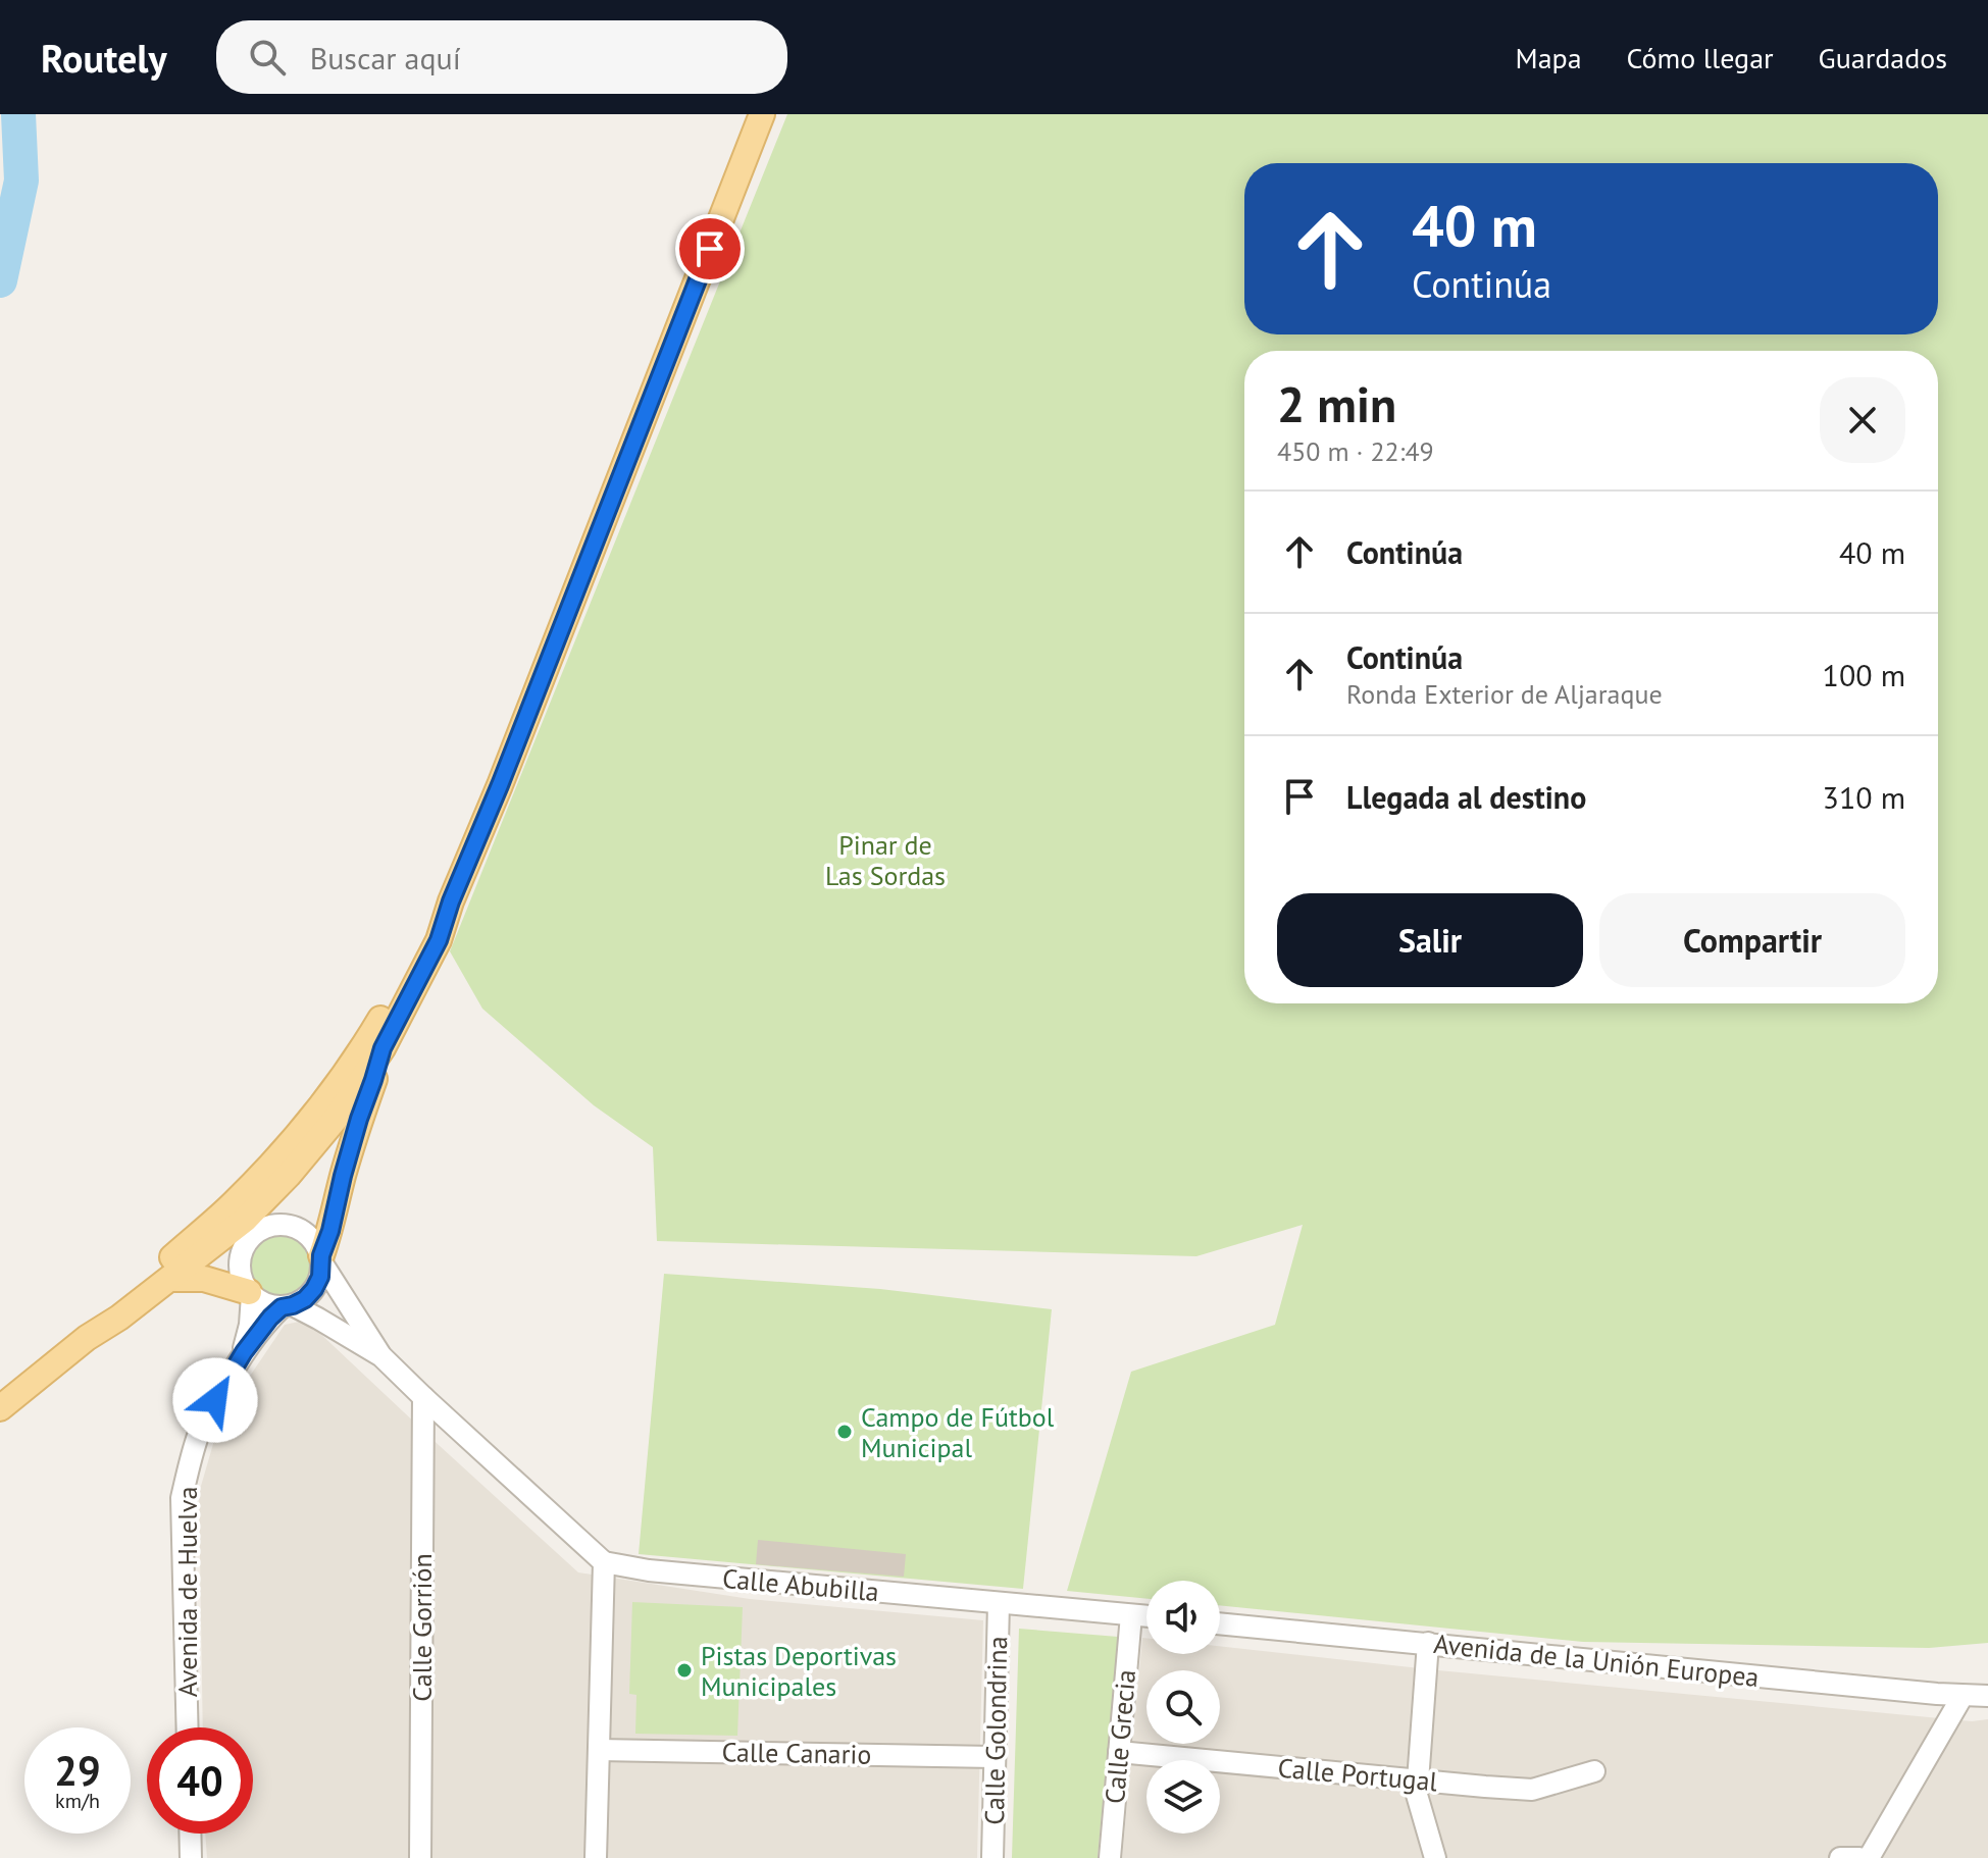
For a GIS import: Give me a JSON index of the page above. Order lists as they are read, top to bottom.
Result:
{
  "streets": {
    "street": [
      "Calle Abubilla",
      "Avenida de Huelva",
      "Calle Gorrión",
      "Avenida de la Unión Europea",
      "Calle Golondrina",
      "Calle Grecia",
      "Calle Canario",
      "Calle Portugal"
    ]
  },
  "crossings": [
    ["Calle Abubilla", "Calle Golondrina"],
    ["Calle Golondrina", "Calle Canario"],
    ["Calle Grecia", "Calle Portugal"]
  ],
  "parks": ["Pinar de Las Sordas"],
  "places": ["Campo de Fútbol Municipal", "Pistas Deportivas Municipales"],
  "page": {
    "header": "Routely",
    "search": "Buscar aquí",
    "nav": ["Mapa", "Cómo llegar", "Guardados"],
    "turn": ["40 m", "Continúa"],
    "heading": ["2 min", "450 m · 22:49"],
    "list": [
      {
        "name": "Continúa",
        "value": "40 m"
      },
      {
        "name": "Continúa",
        "note": "Ronda Exterior de Aljaraque",
        "value": "100 m"
      },
      {
        "name": "Llegada al destino",
        "value": "310 m"
      }
    ],
    "buttons": ["Salir", "Compartir"],
    "speed": "29 km/h",
    "limit": "40"
  }
}
